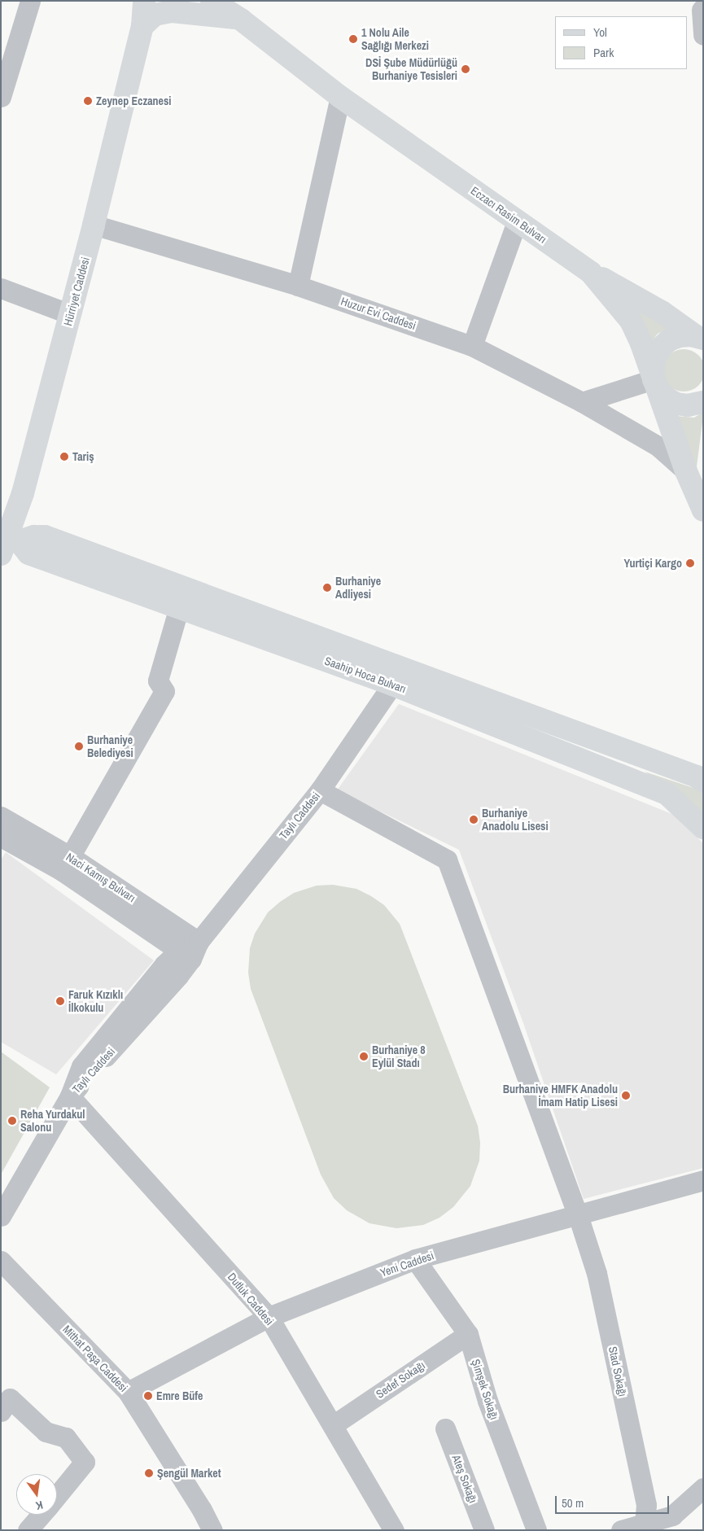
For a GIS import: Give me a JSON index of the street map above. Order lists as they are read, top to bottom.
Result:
{
  "streets": {
    "main road": ["Eczacı Rasim Bulvarı", "Hürriyet Caddesi", "Saahip Hoca Bulvarı"],
    "street": [
      "Huzur Evi Caddesi",
      "Taylı Caddesi",
      "Naci Kamış Bulvarı",
      "Yeni Caddesi",
      "Dutluk Caddesi",
      "Mithat Paşa Caddesi",
      "Stad Sokağı",
      "Sedef Sokağı",
      "Şimşek Sokağı",
      "Ateş Sokağı"
    ]
  },
  "crossings": [
    ["Eczacı Rasim Bulvarı", "Huzur Evi Caddesi"],
    ["Hürriyet Caddesi", "Huzur Evi Caddesi"],
    ["Hürriyet Caddesi", "Saahip Hoca Bulvarı"],
    ["Saahip Hoca Bulvarı", "Taylı Caddesi"],
    ["Taylı Caddesi", "Naci Kamış Bulvarı"],
    ["Taylı Caddesi", "Dutluk Caddesi"],
    ["Taylı Caddesi", "Stad Sokağı"],
    ["Yeni Caddesi", "Dutluk Caddesi"],
    ["Yeni Caddesi", "Mithat Paşa Caddesi"],
    ["Yeni Caddesi", "Stad Sokağı"],
    ["Yeni Caddesi", "Şimşek Sokağı"],
    ["Dutluk Caddesi", "Sedef Sokağı"],
    ["Sedef Sokağı", "Şimşek Sokağı"]
  ],
  "places": [
    "1 Nolu Aile Sağlığı Merkezi",
    "DSİ Şube Müdürlüğü Burhaniye Tesisleri",
    "Zeynep Eczanesi",
    "Tariş",
    "Yurtiçi Kargo",
    "Burhaniye Adliyesi",
    "Burhaniye Belediyesi",
    "Burhaniye Anadolu Lisesi",
    "Faruk Kızıklı İlkokulu",
    "Burhaniye 8 Eylül Stadı",
    "Burhaniye HMFK Anadolu İmam Hatip Lisesi",
    "Reha Yurdakul Salonu",
    "Emre Büfe",
    "Şengül Market"
  ],
  "legend": ["Yol", "Park"],
  "scale_bar": "50 m",
  "north": "bottom"
}
